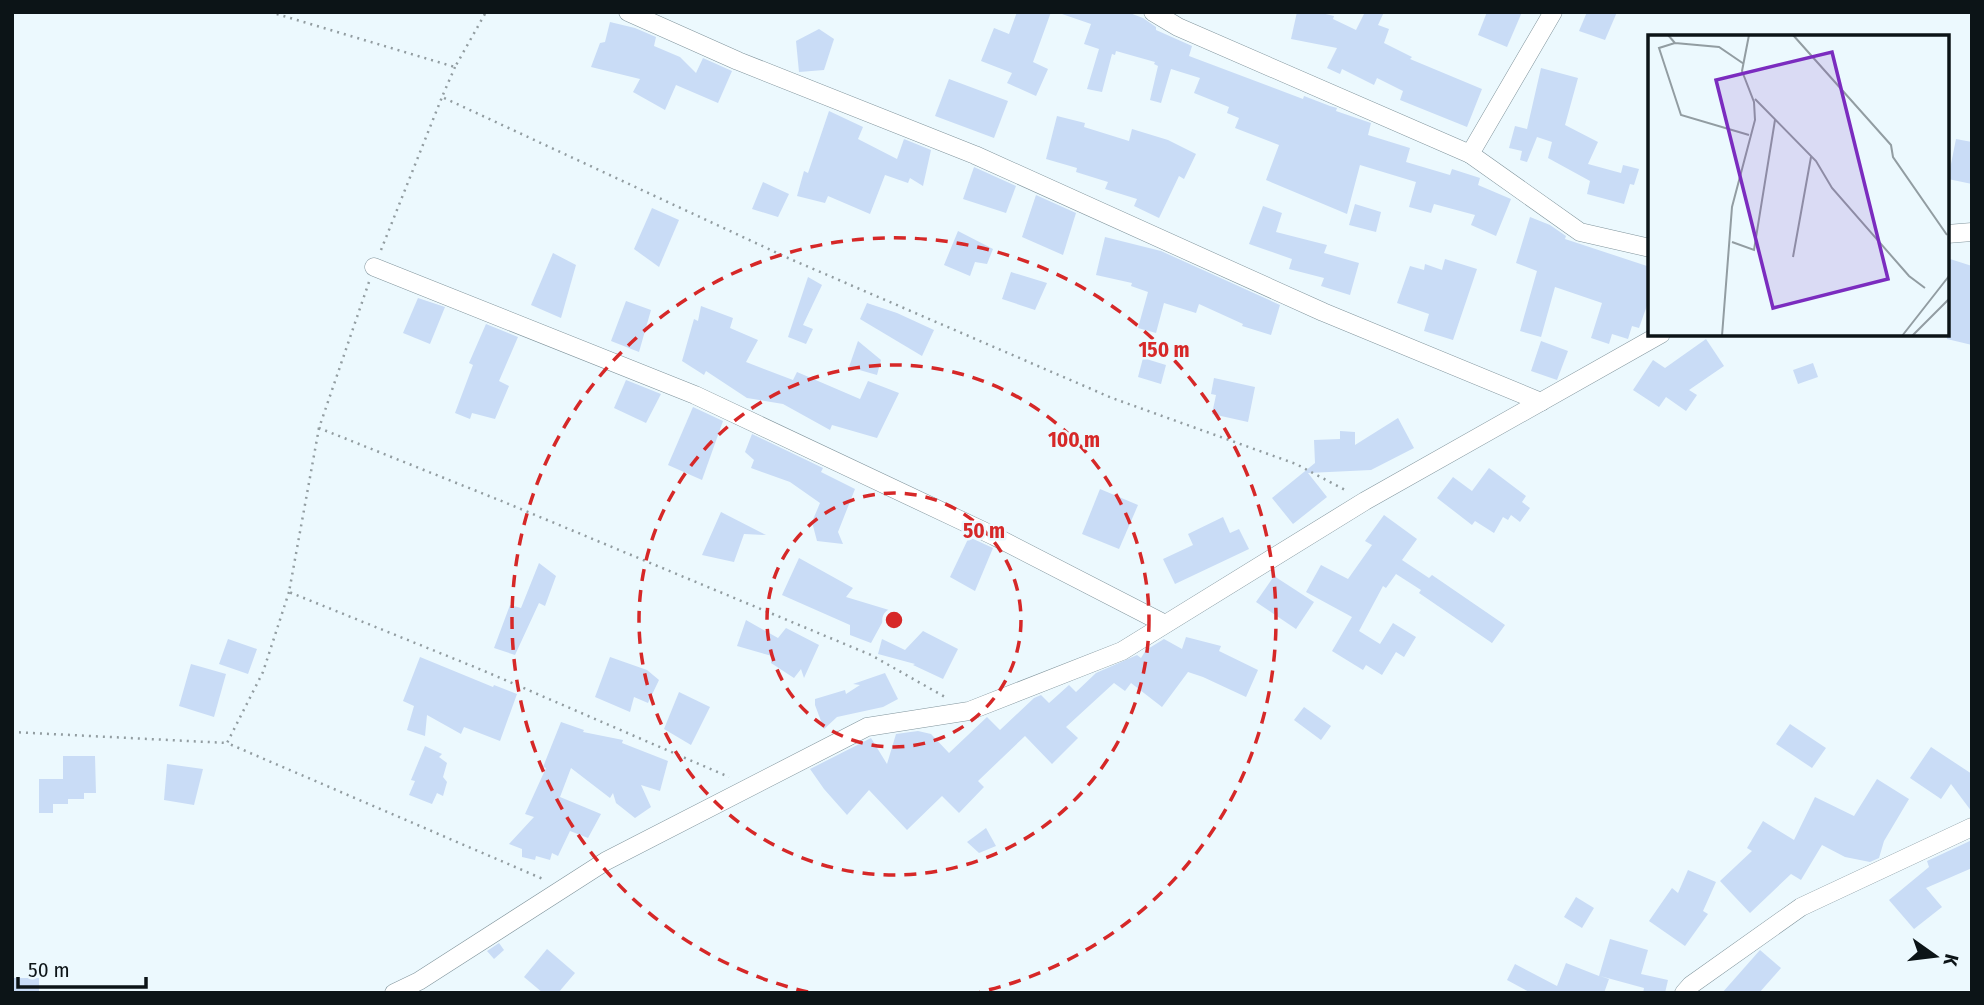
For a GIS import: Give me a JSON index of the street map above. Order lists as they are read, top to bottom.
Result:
{
  "scale_bar": "50 m",
  "north": "right",
  "rings": ["150 m", "100 m", "50 m"]
}
